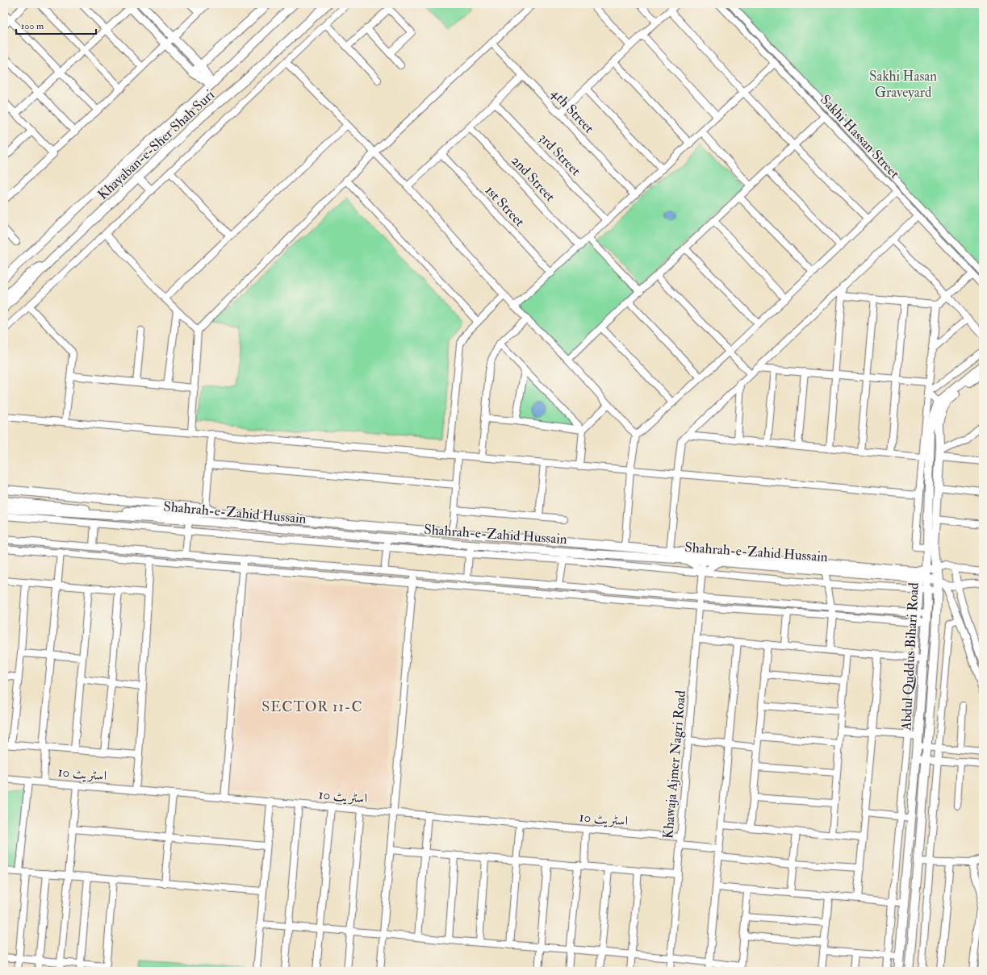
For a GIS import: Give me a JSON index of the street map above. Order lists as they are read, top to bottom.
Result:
{
  "streets": {
    "main road": ["Khayaban-e-Sher Shah Suri", "Shahrah-e-Zahid Hussain", "Abdul Quddus Bihari Road"],
    "street": [
      "4th Street",
      "Sakhi Hassan Street",
      "3rd Street",
      "2nd Street",
      "1st Street",
      "Khawaja Ajmer Nagri Road",
      "اسٹریٹ 10"
    ]
  },
  "crossings": [
    ["Shahrah-e-Zahid Hussain", "Abdul Quddus Bihari Road"],
    ["Shahrah-e-Zahid Hussain", "Khawaja Ajmer Nagri Road"],
    ["Khawaja Ajmer Nagri Road", "اسٹریٹ 10"]
  ],
  "districts": ["SECTOR 11-C"],
  "parks": ["Sakhi Hasan Graveyard"],
  "scale_bar": "100 m"
}
